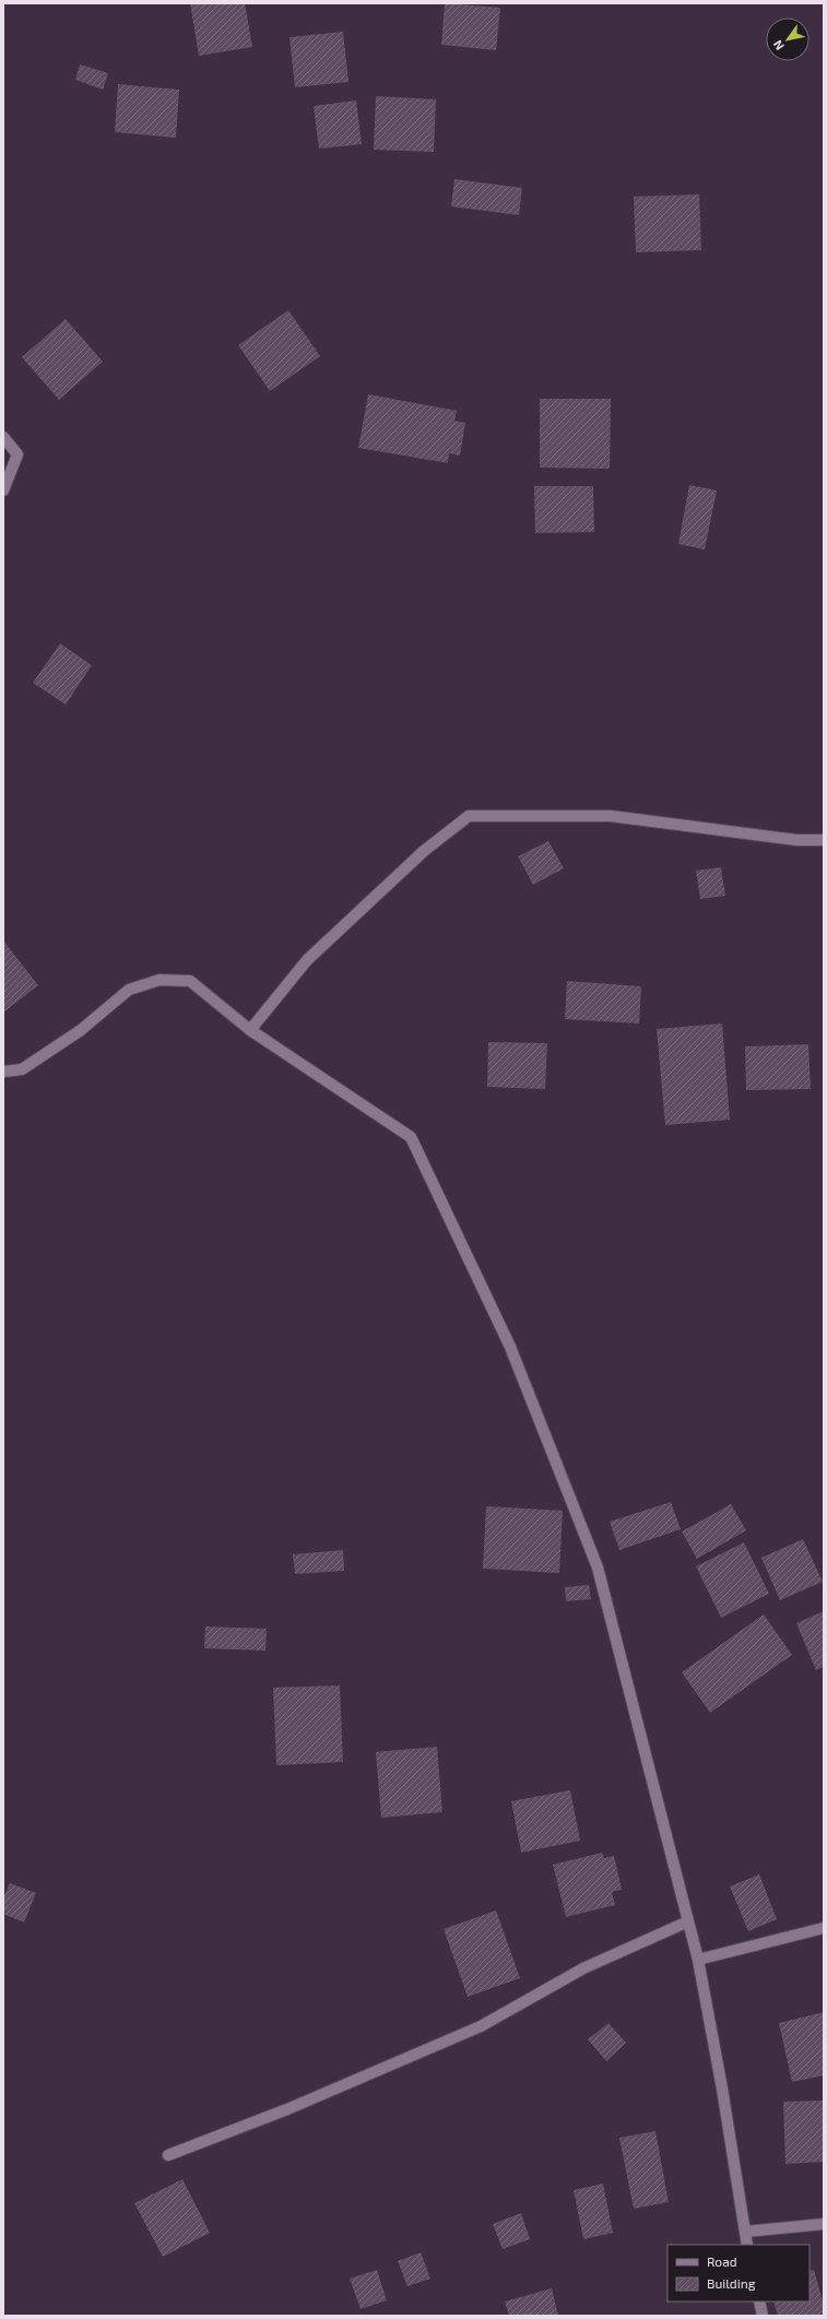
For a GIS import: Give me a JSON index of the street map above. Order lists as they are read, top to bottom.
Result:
{
  "legend": ["Road", "Building"],
  "north": "bottom left"
}
